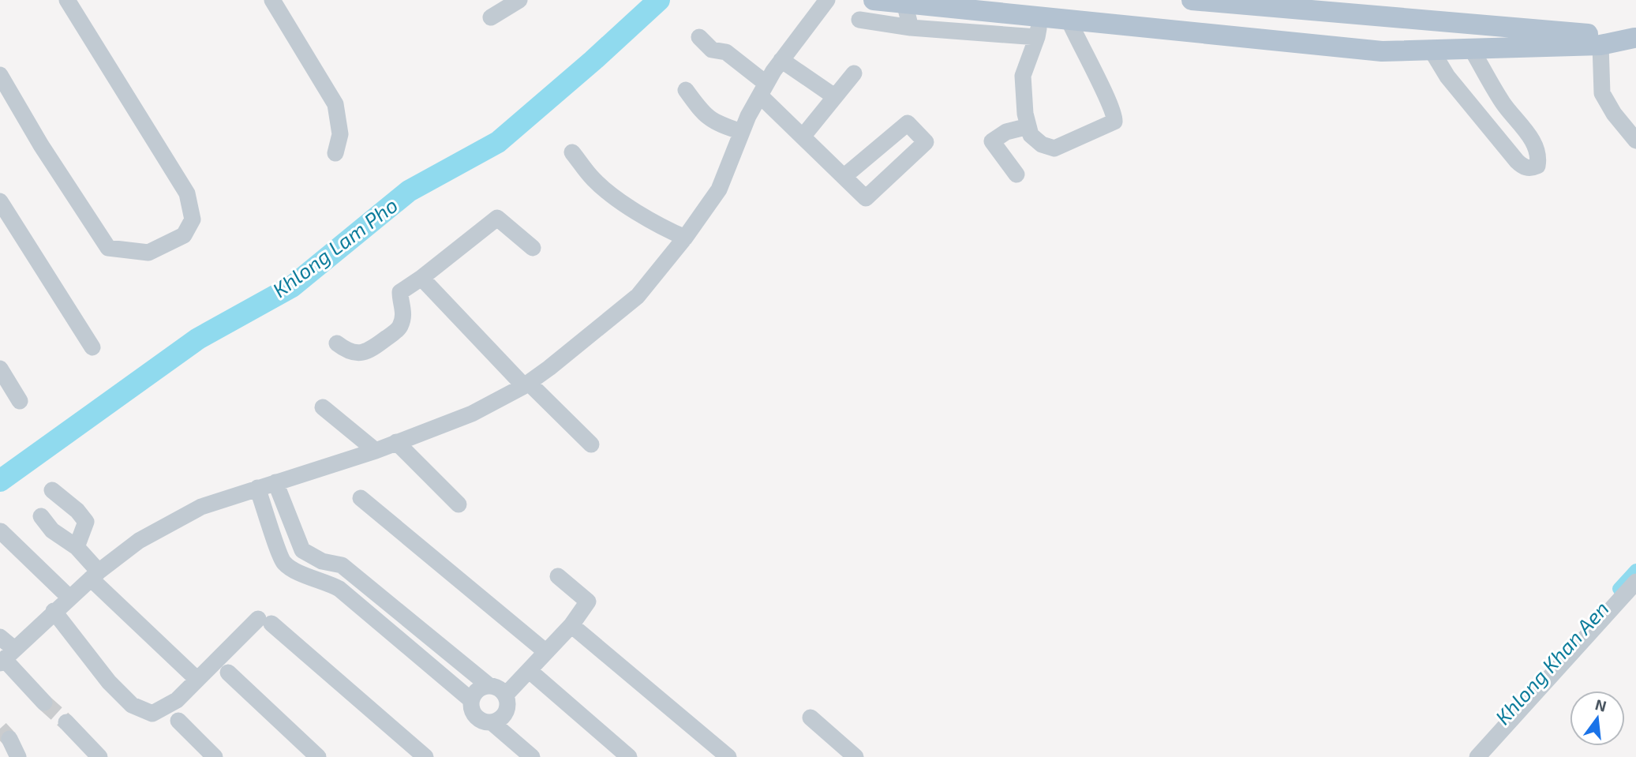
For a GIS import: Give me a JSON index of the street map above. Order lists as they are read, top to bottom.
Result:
{
  "water": ["Khlong Lam Pho", "Khlong Khan Aen"],
  "north": "top"
}
